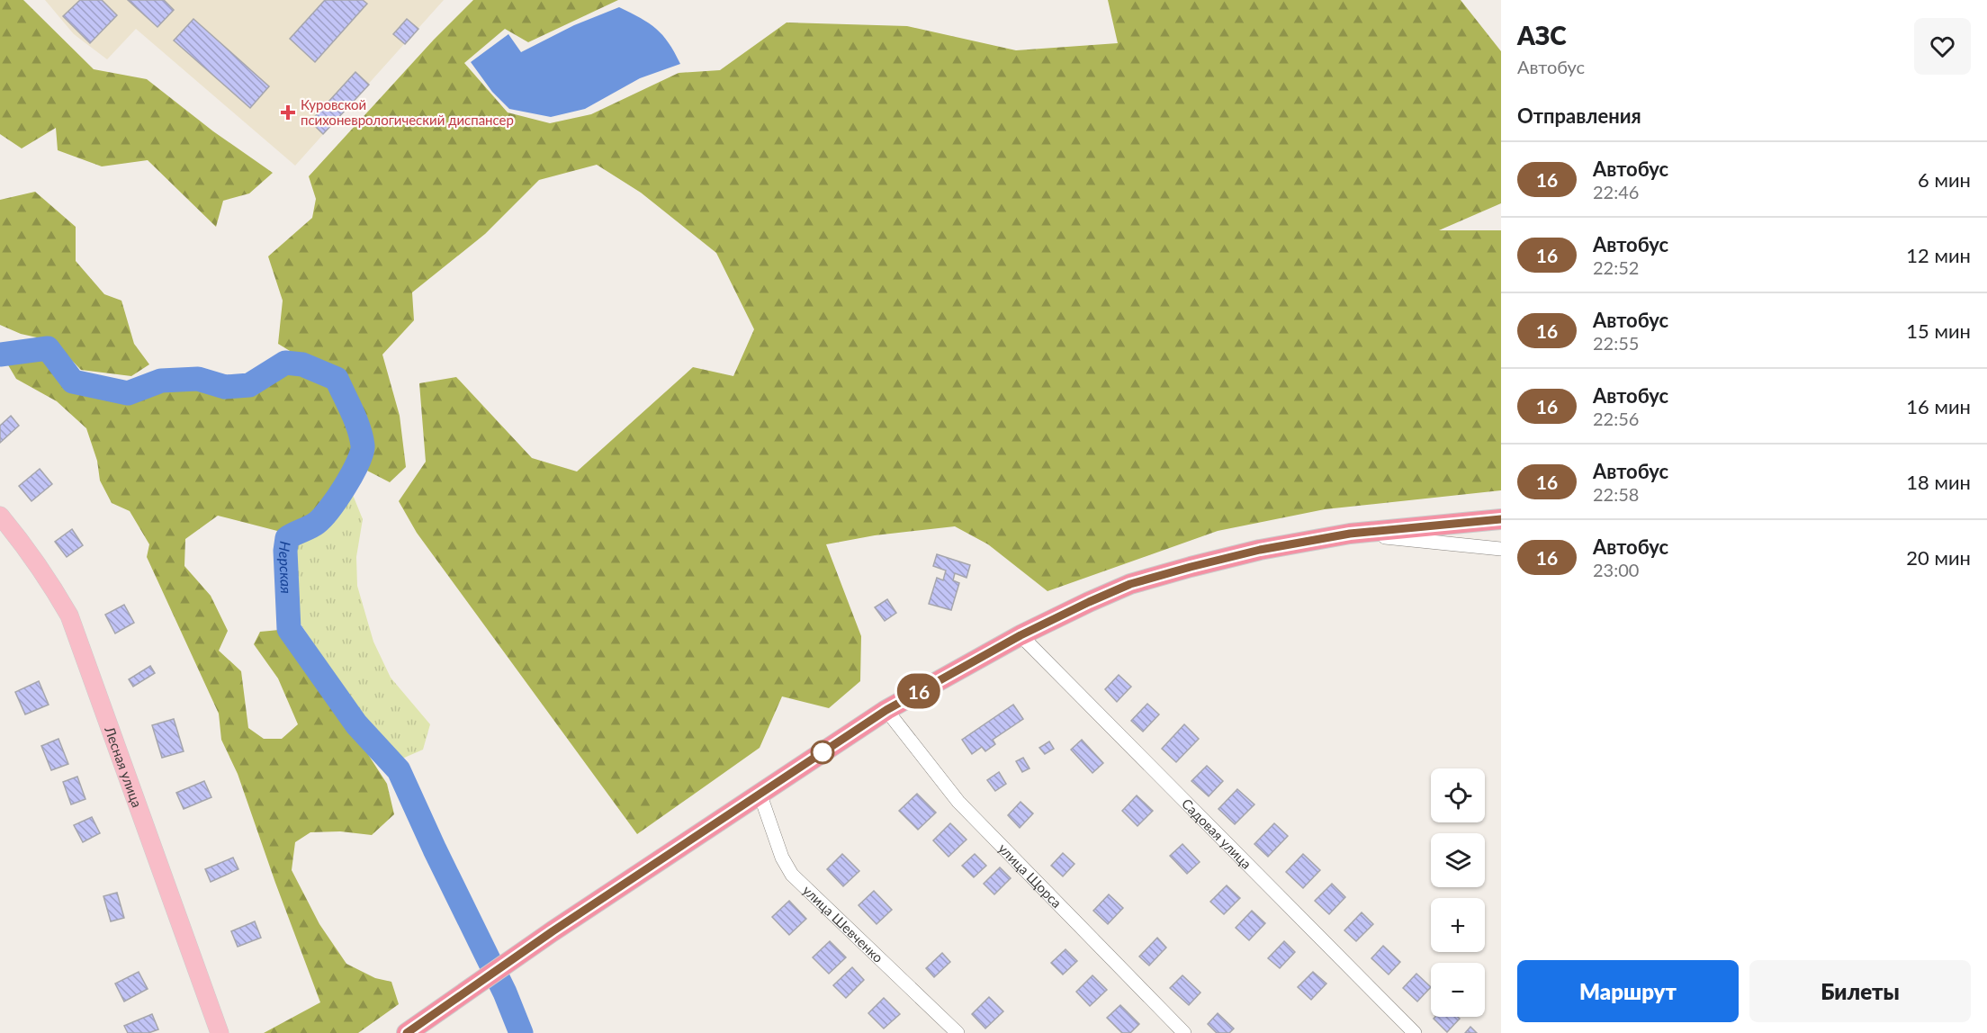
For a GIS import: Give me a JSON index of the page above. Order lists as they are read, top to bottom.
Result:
{
  "streets": {
    "main road": ["Лесная улица"],
    "street": ["Садовая улица", "улица Щорса", "улица Шевченко"]
  },
  "water": ["Нерская"],
  "places": {
    "health": ["Куровской психоневрологический диспансер"]
  },
  "lines": ["bus line 16"],
  "page": {
    "on_map": "16",
    "heading": [
      ["АЗС", "Автобус"],
      "Отправления"
    ],
    "list": [
      {
        "mark": "16",
        "name": "Автобус",
        "note": "22:46",
        "value": "6 мин"
      },
      {
        "mark": "16",
        "name": "Автобус",
        "note": "22:52",
        "value": "12 мин"
      },
      {
        "mark": "16",
        "name": "Автобус",
        "note": "22:55",
        "value": "15 мин"
      },
      {
        "mark": "16",
        "name": "Автобус",
        "note": "22:56",
        "value": "16 мин"
      },
      {
        "mark": "16",
        "name": "Автобус",
        "note": "22:58",
        "value": "18 мин"
      },
      {
        "mark": "16",
        "name": "Автобус",
        "note": "23:00",
        "value": "20 мин"
      }
    ],
    "map_buttons": ["+", "−"],
    "buttons": ["Маршрут", "Билеты"]
  }
}
